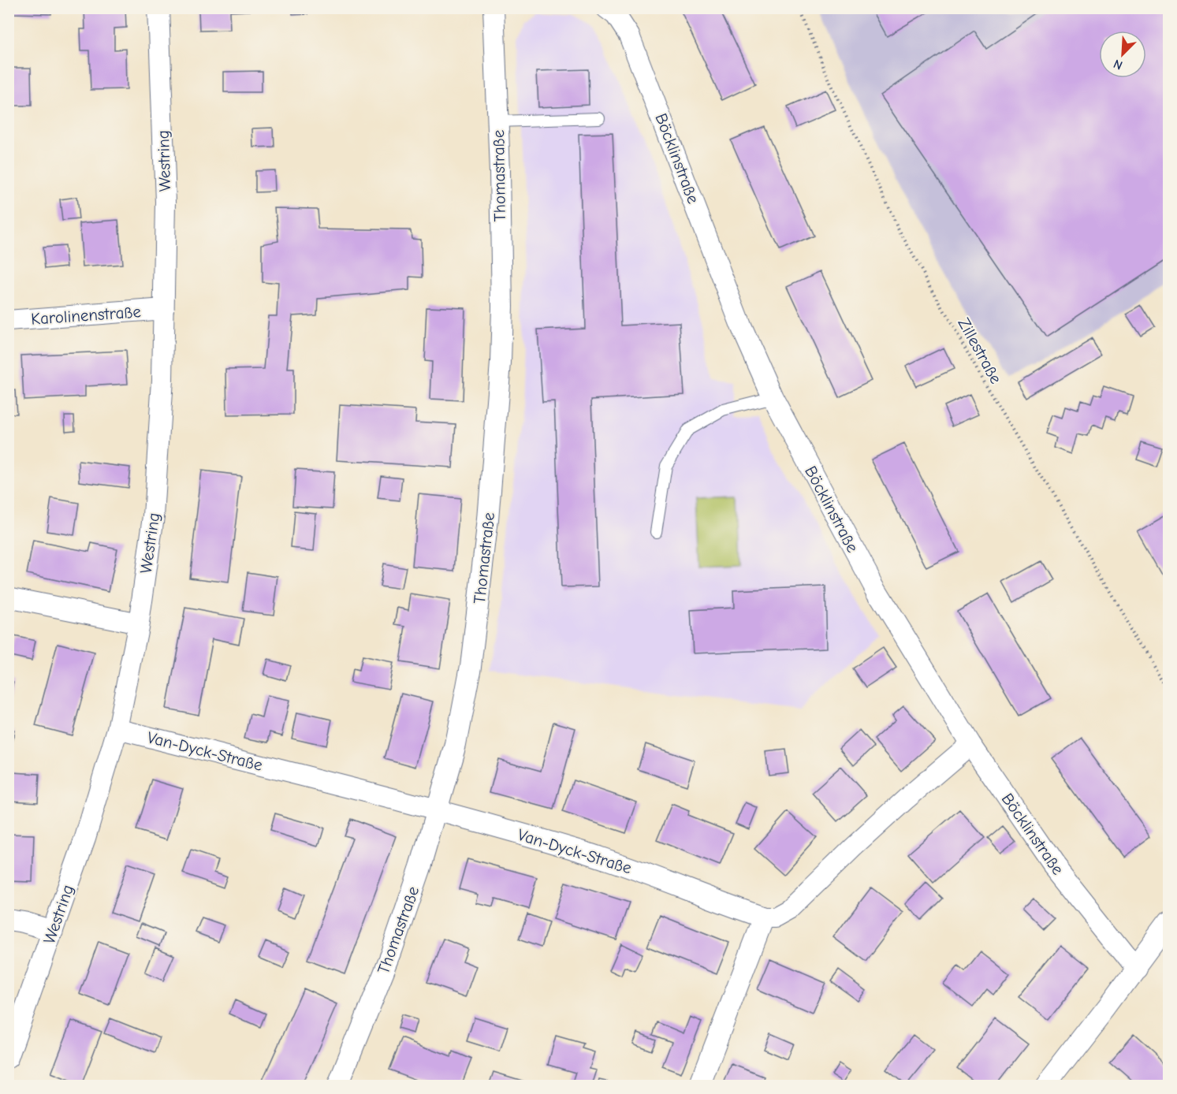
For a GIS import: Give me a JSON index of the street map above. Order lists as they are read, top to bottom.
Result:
{
  "streets": {
    "street": [
      "Böcklinstraße",
      "Westring",
      "Thomastraße",
      "Karolinenstraße",
      "Van-Dyck-Straße"
    ],
    "path": ["Zillestraße"]
  },
  "crossings": [
    ["Westring", "Karolinenstraße"],
    ["Westring", "Van-Dyck-Straße"],
    ["Thomastraße", "Van-Dyck-Straße"]
  ],
  "north": "bottom left"
}
